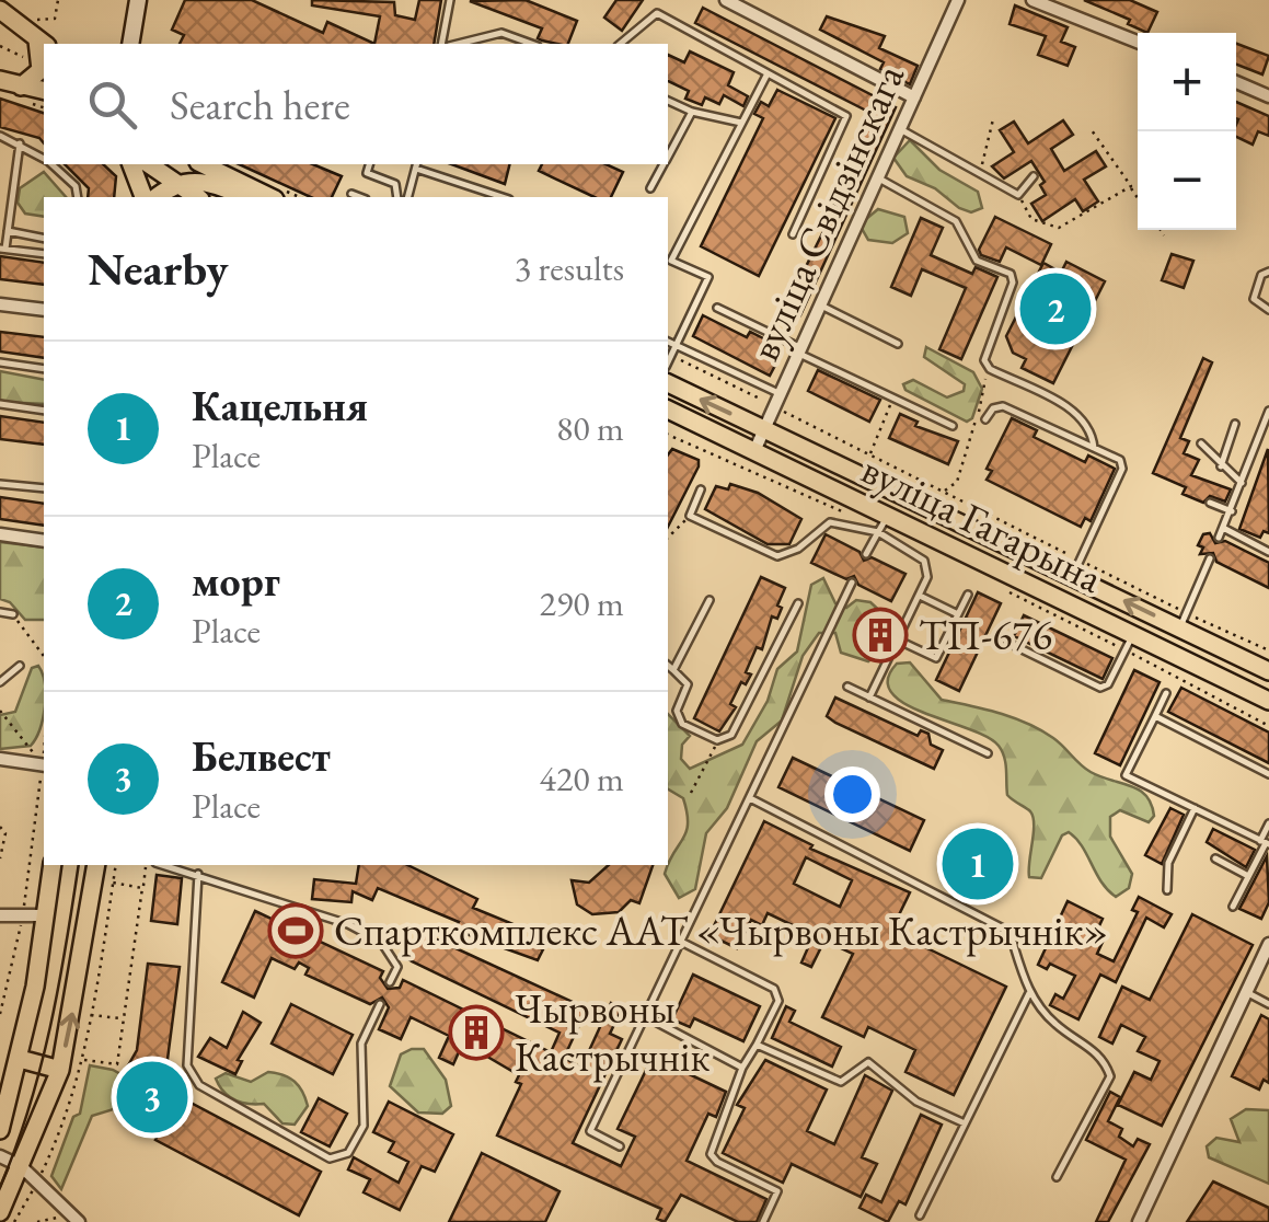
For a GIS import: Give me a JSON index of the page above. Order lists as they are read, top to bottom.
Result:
{
  "streets": {
    "main road": ["вуліца Гагарына"],
    "street": ["вуліца Свідзінскага"]
  },
  "crossings": [
    ["вуліца Свідзінскага", "вуліца Гагарына"]
  ],
  "places": {
    "building": ["ТП-676", "Чырвоны Кастрычнік"],
    "sports": ["Спарткомплекс ААТ «Чырвоны Кастрычнік»"]
  },
  "page": {
    "map_buttons": ["+", "−"],
    "search": "Search here",
    "heading": ["Nearby", "3 results"],
    "pins": ["2", "1", "3"],
    "list": [
      {
        "mark": "1",
        "name": "Кацельня",
        "note": "Place",
        "value": "80 m"
      },
      {
        "mark": "2",
        "name": "морг",
        "note": "Place",
        "value": "290 m"
      },
      {
        "mark": "3",
        "name": "Белвест",
        "note": "Place",
        "value": "420 m"
      }
    ]
  }
}
